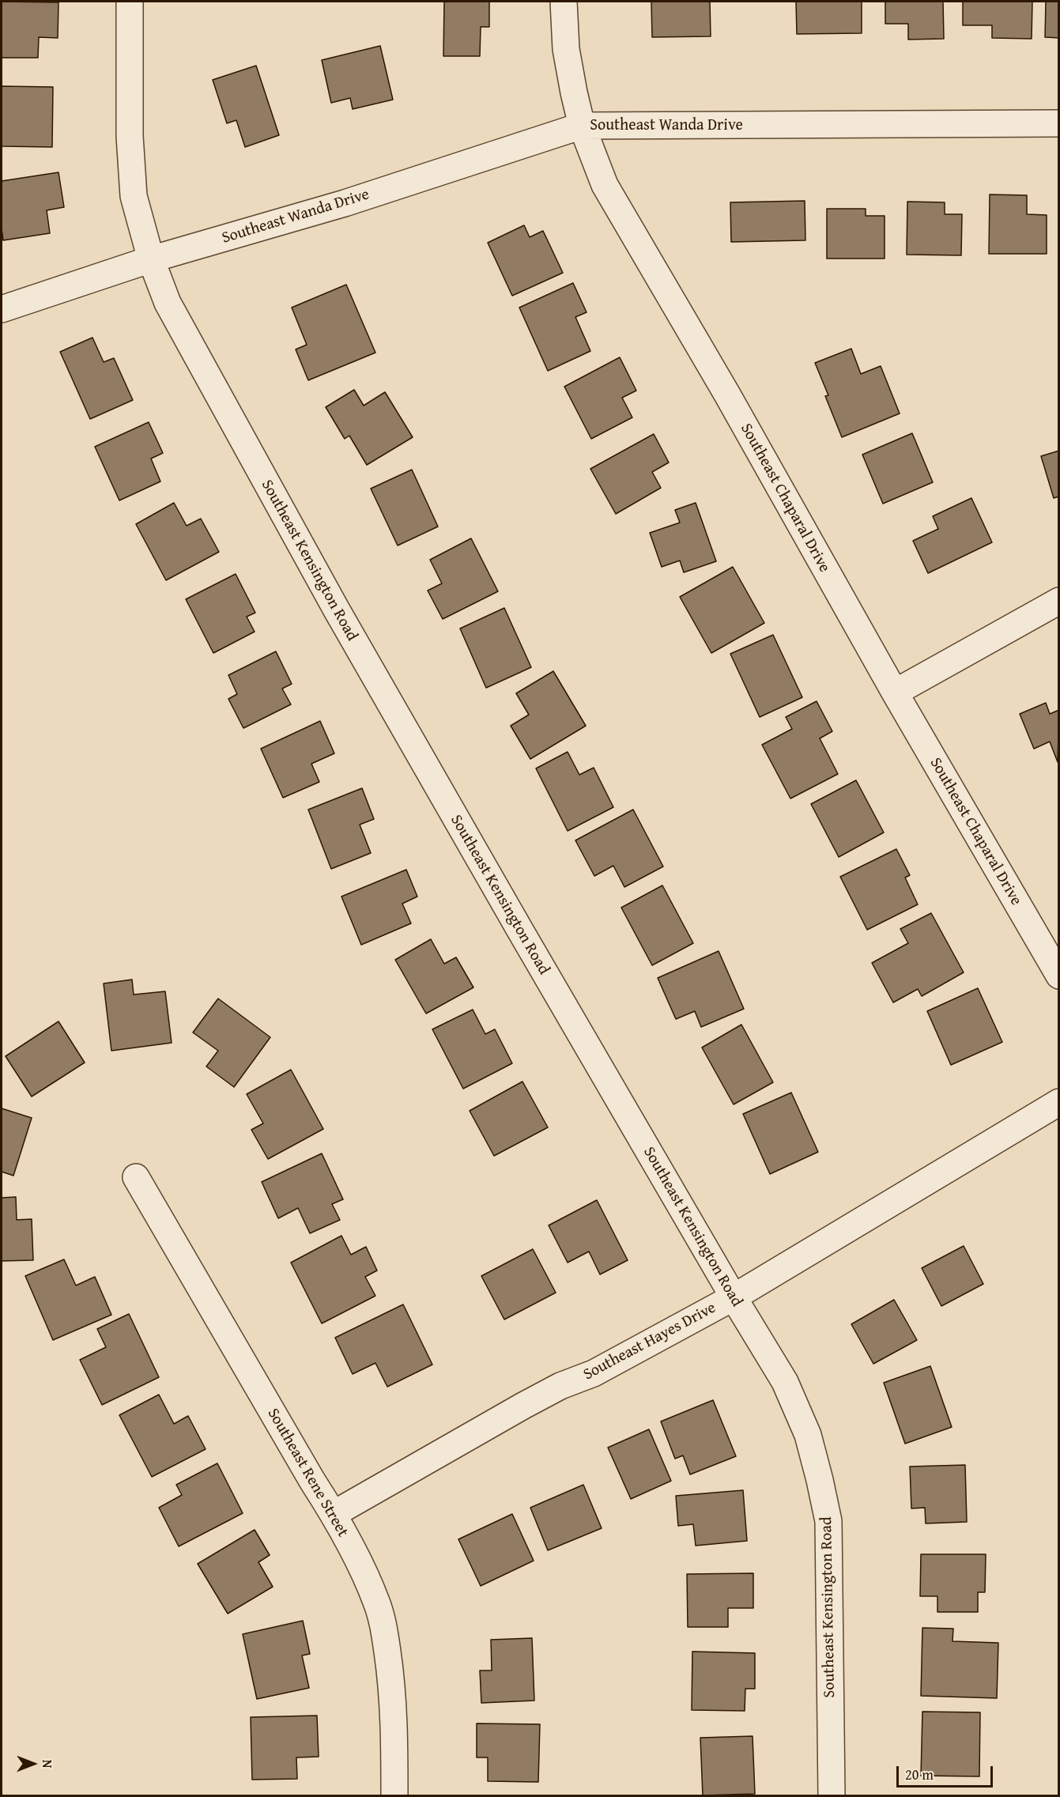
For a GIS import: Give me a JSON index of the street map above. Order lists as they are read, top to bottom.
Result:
{
  "streets": {
    "street": [
      "Southeast Wanda Drive",
      "Southeast Chaparal Drive",
      "Southeast Kensington Road",
      "Southeast Hayes Drive",
      "Southeast Rene Street"
    ]
  },
  "crossings": [
    ["Southeast Wanda Drive", "Southeast Chaparal Drive"],
    ["Southeast Wanda Drive", "Southeast Kensington Road"],
    ["Southeast Kensington Road", "Southeast Hayes Drive"],
    ["Southeast Hayes Drive", "Southeast Rene Street"]
  ],
  "scale_bar": "20 m",
  "north": "right"
}
